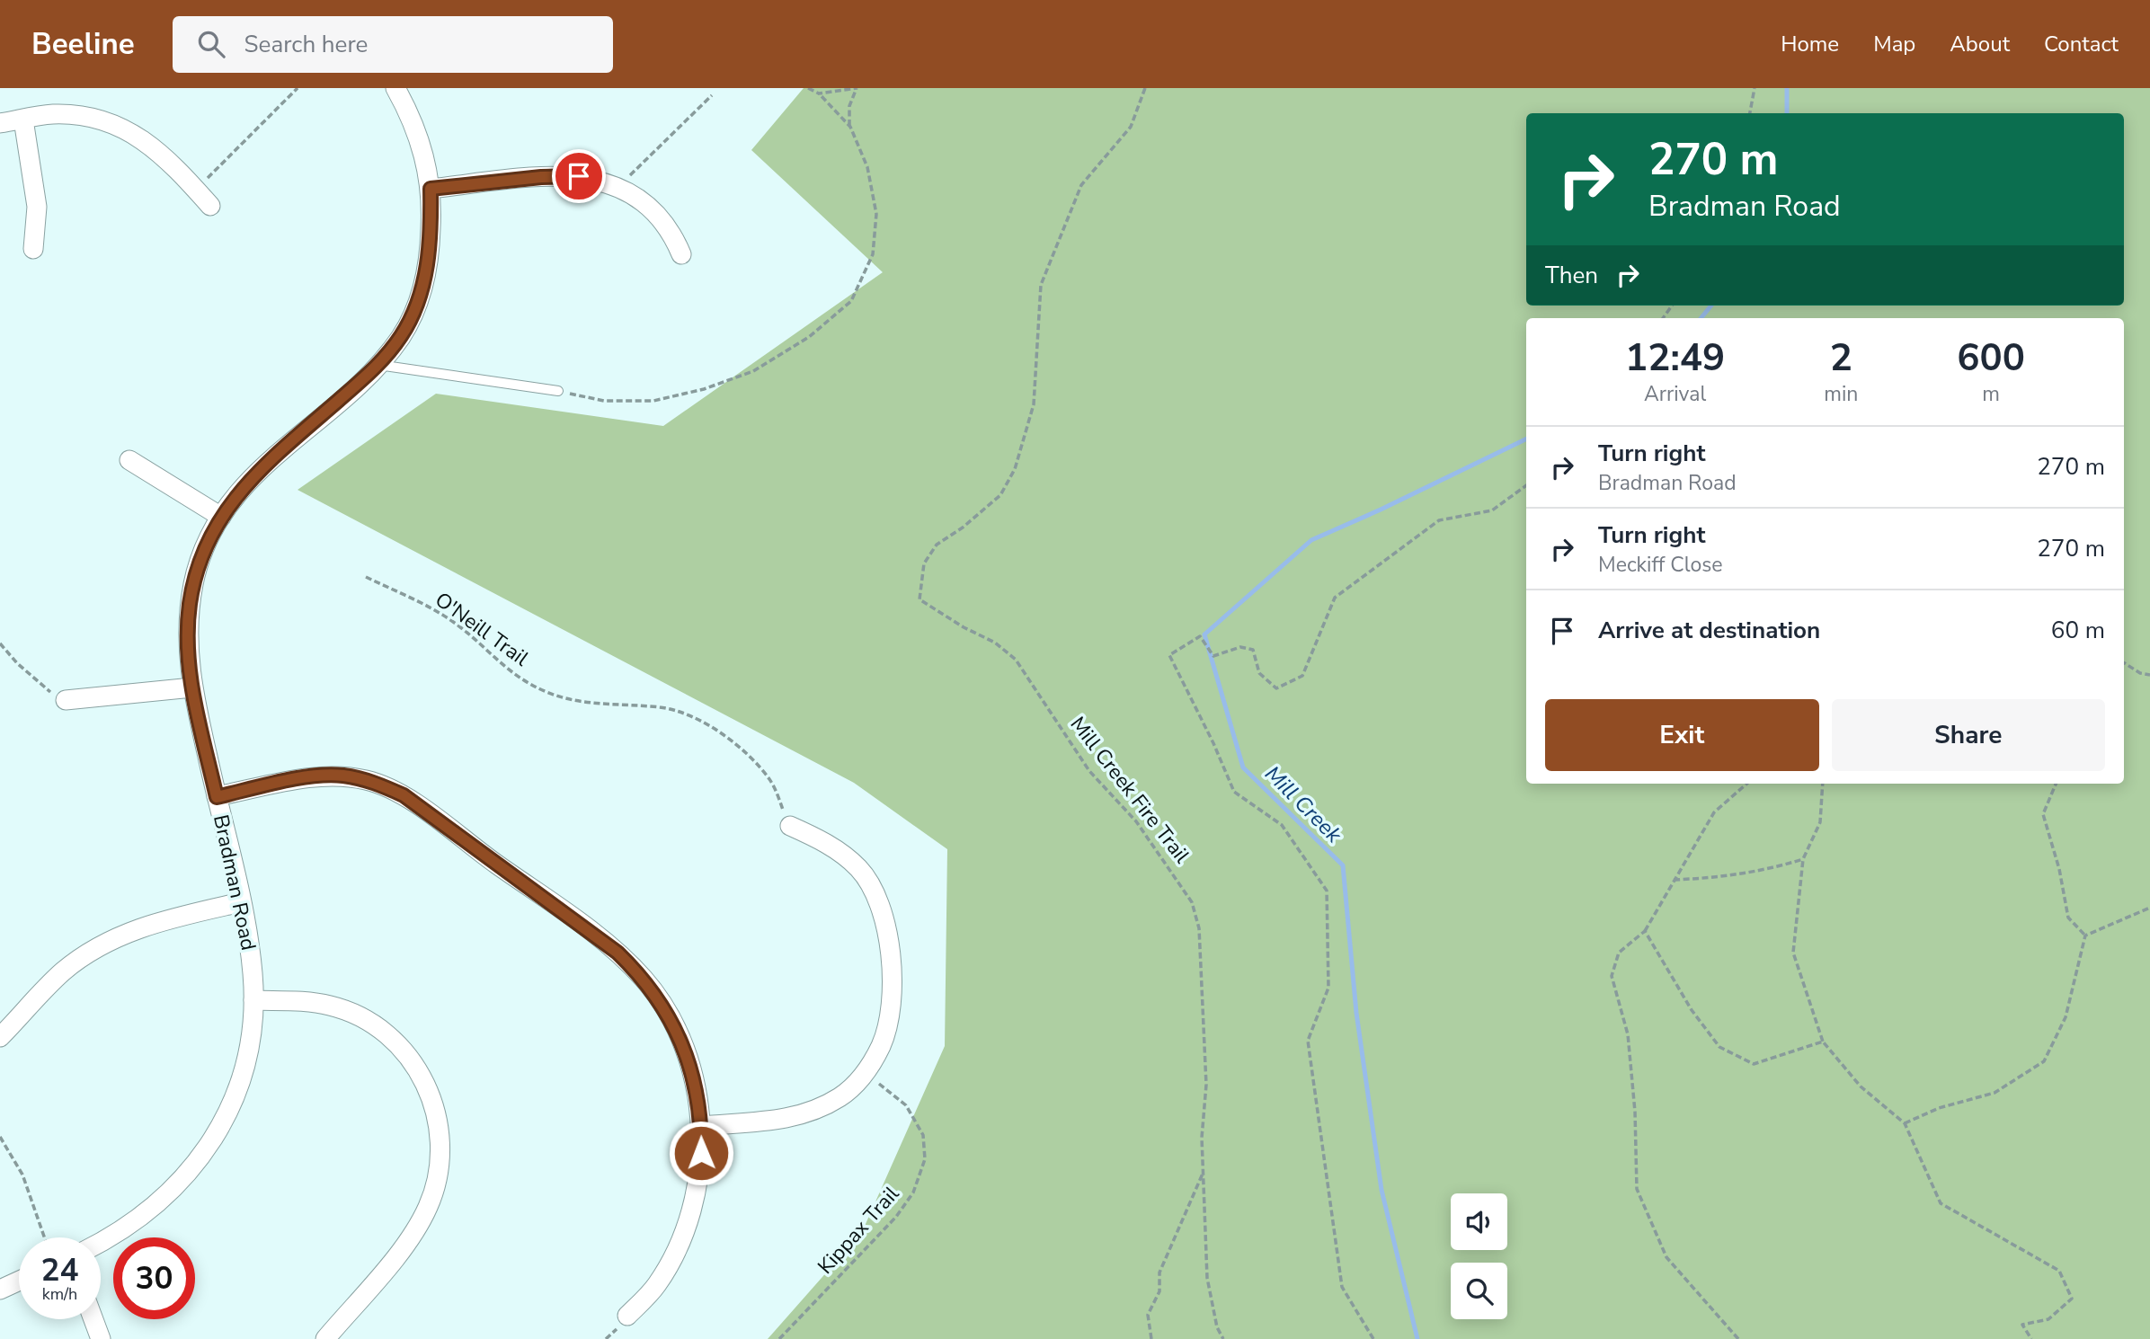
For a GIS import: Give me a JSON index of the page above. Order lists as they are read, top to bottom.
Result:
{
  "streets": {
    "street": ["Bradman Road"],
    "path": ["O'Neill Trail", "Mill Creek Fire Trail", "Kippax Trail"]
  },
  "water": ["Mill Creek"],
  "page": {
    "header": "Beeline",
    "search": "Search here",
    "nav": [
      "Home",
      "Map",
      "About",
      "Contact"
    ],
    "turn": ["270 m", "Bradman Road"],
    "then": "Then",
    "eta": [
      "12:49",
      "Arrival",
      "2",
      "min",
      "600",
      "m"
    ],
    "list": [
      {
        "name": "Turn right",
        "note": "Bradman Road",
        "value": "270 m"
      },
      {
        "name": "Turn right",
        "note": "Meckiff Close",
        "value": "270 m"
      },
      {
        "name": "Arrive at destination",
        "value": "60 m"
      }
    ],
    "buttons": ["Exit", "Share"],
    "speed": "24 km/h",
    "limit": "30"
  }
}
